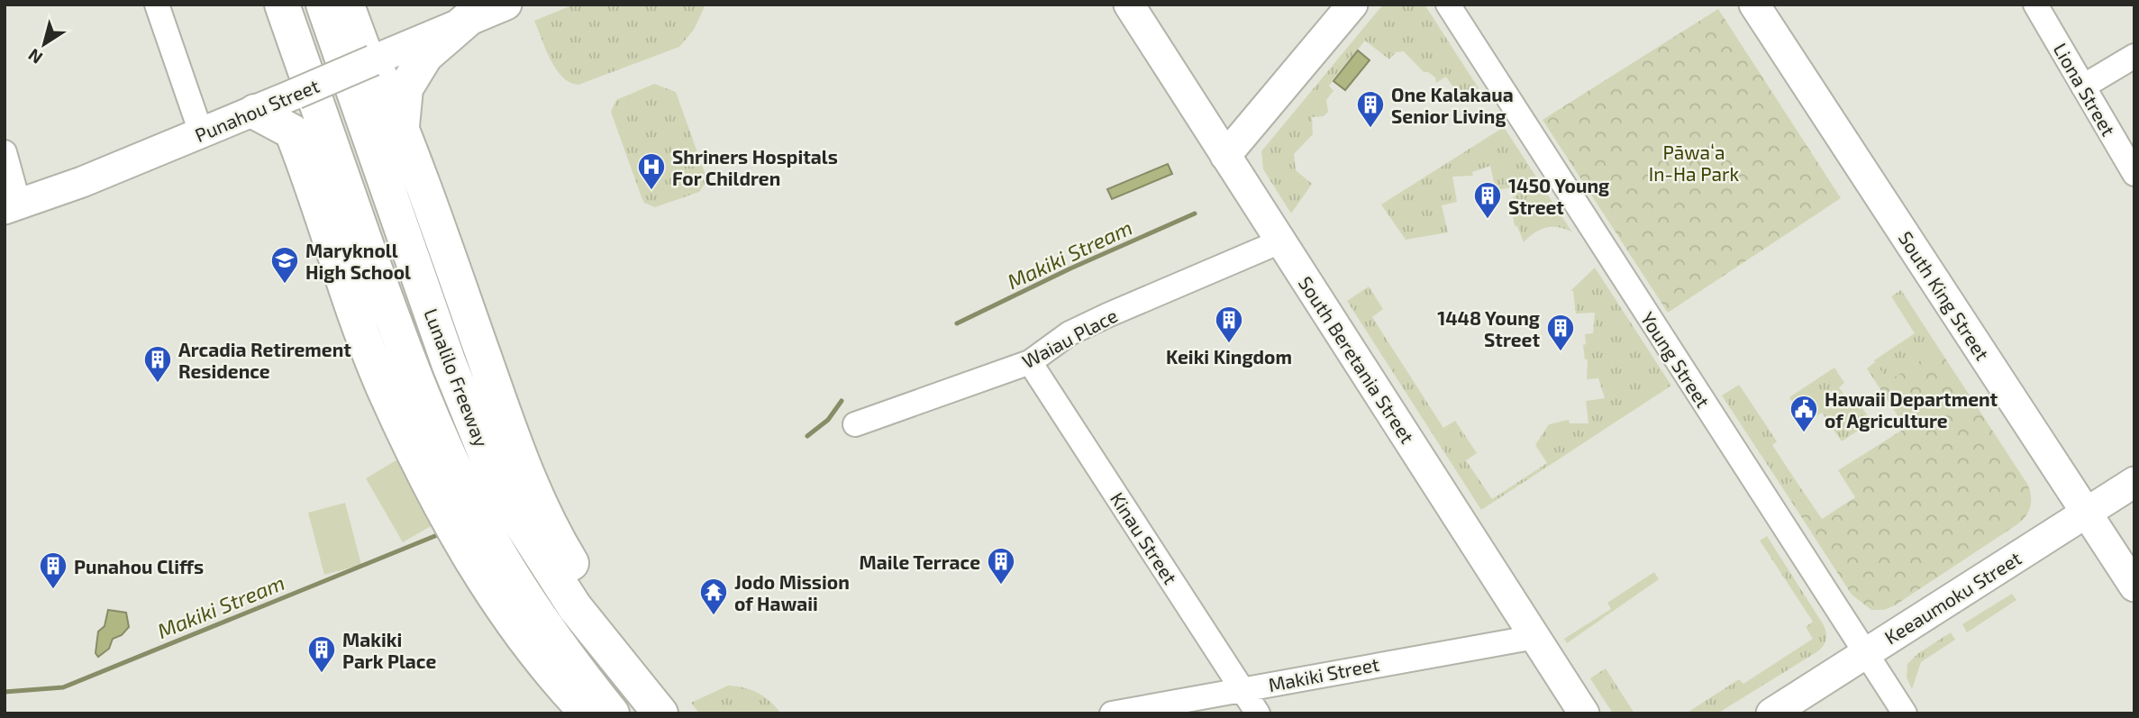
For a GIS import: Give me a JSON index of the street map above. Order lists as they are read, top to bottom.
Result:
{
  "streets": {
    "highway": ["Lunalilo Freeway"],
    "main road": [
      "Punahou Street",
      "South King Street",
      "South Beretania Street",
      "Keeaumoku Street"
    ],
    "street": [
      "Liona Street",
      "Waiau Place",
      "Young Street",
      "Kinau Street",
      "Makiki Street"
    ]
  },
  "crossings": [
    ["South King Street", "Keeaumoku Street"],
    ["Waiau Place", "South Beretania Street"],
    ["Waiau Place", "Kinau Street"],
    ["South Beretania Street", "Makiki Street"],
    ["Young Street", "Keeaumoku Street"],
    ["Kinau Street", "Makiki Street"]
  ],
  "water": ["Makiki Stream"],
  "parks": ["Pāwaʻa In-Ha Park"],
  "places": {
    "building": [
      "One Kalakaua Senior Living",
      "1450 Young Street",
      "Keiki Kingdom",
      "1448 Young Street",
      "Arcadia Retirement Residence",
      "Maile Terrace",
      "Punahou Cliffs",
      "Makiki Park Place"
    ],
    "hospital": ["Shriners Hospitals For Children"],
    "school or university": ["Maryknoll High School"],
    "public building": ["Hawaii Department of Agriculture"],
    "temple": ["Jodo Mission of Hawaii"]
  },
  "north": "bottom left"
}
